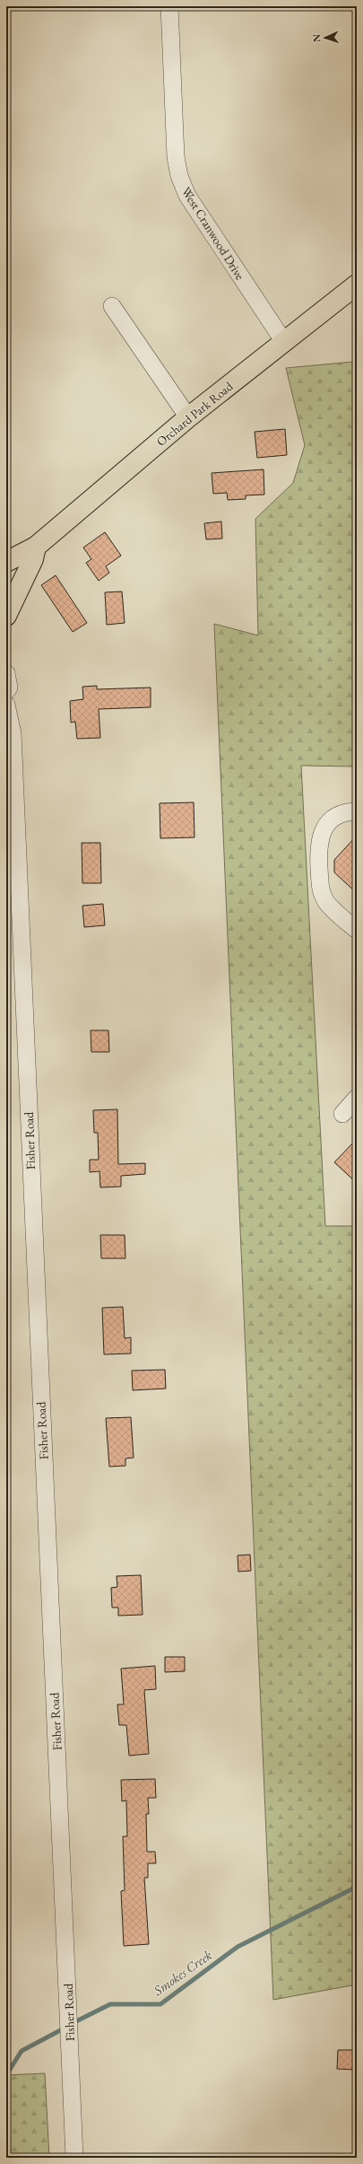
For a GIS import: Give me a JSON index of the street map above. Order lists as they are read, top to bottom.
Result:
{
  "streets": {
    "main road": ["Orchard Park Road"],
    "street": ["West Cranwood Drive", "Fisher Road"]
  },
  "crossings": [
    ["West Cranwood Drive", "Orchard Park Road"]
  ],
  "water": ["Smokes Creek"],
  "north": "left"
}
